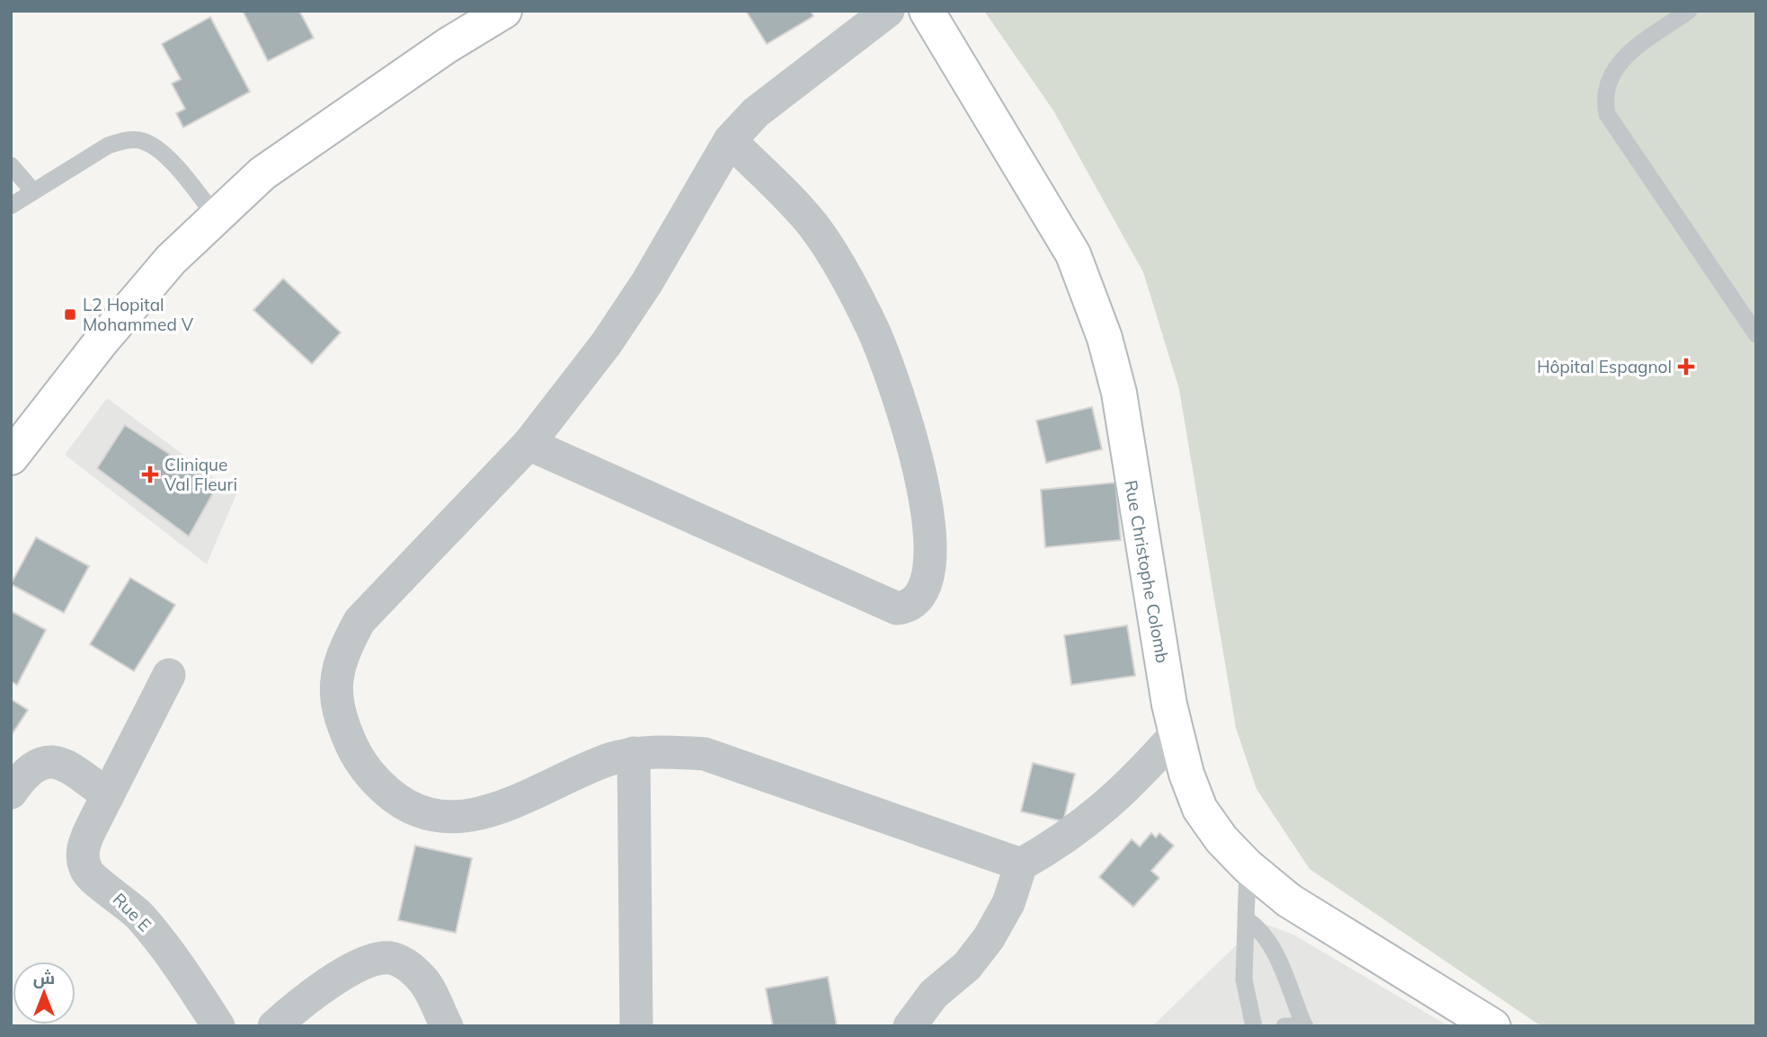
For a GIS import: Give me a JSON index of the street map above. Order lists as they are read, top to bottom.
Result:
{
  "streets": {
    "street": ["Rue Christophe Colomb", "Rue E"]
  },
  "places": {
    "transit": ["L2 Hopital Mohammed V"],
    "health": ["Hôpital Espagnol", "Clinique Val Fleuri"]
  },
  "north": "top"
}
